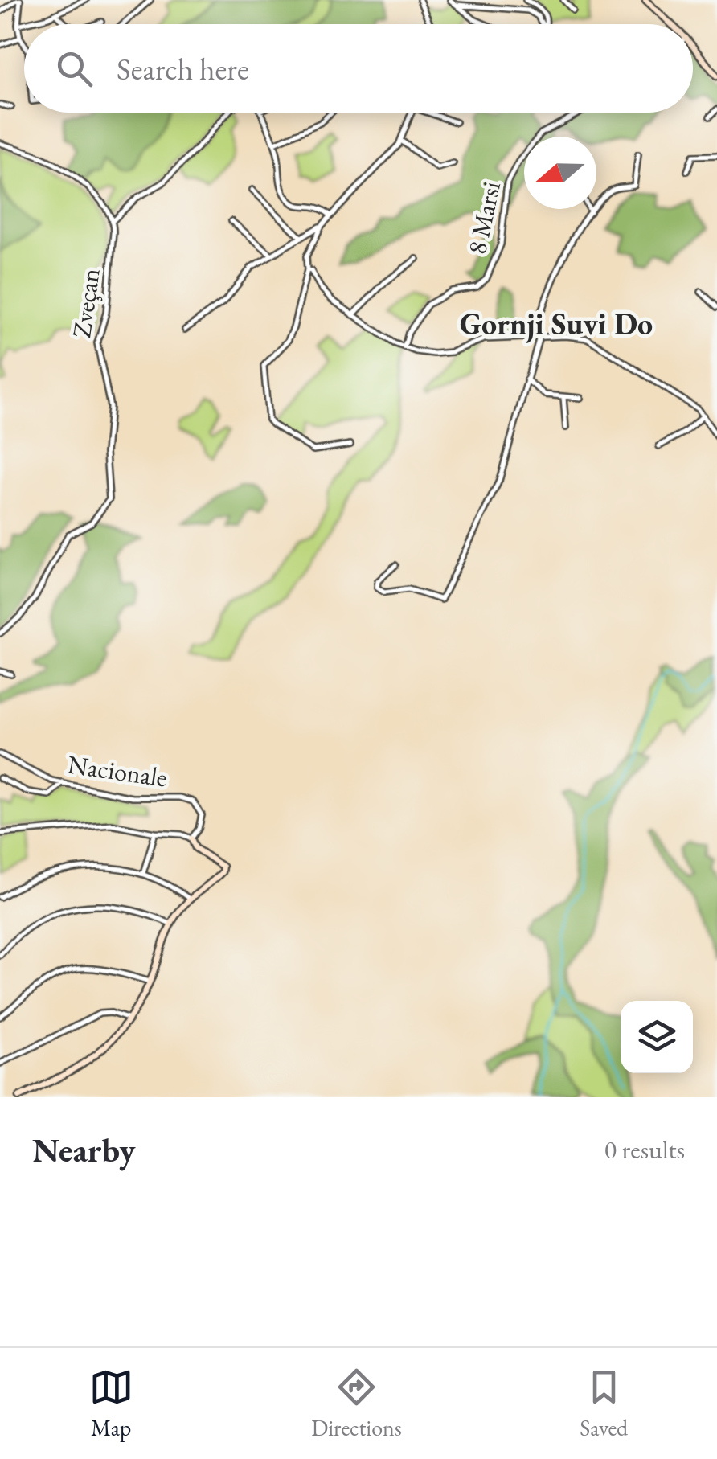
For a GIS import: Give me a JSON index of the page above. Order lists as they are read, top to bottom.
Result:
{
  "streets": {
    "street": ["8 Marsi", "Zveçan", "Nacionale"]
  },
  "districts": ["Gornji Suvi Do"],
  "north": "left",
  "page": {
    "search": "Search here",
    "heading": ["Nearby", "0 results"],
    "nav": ["Map", "Directions", "Saved"]
  }
}
